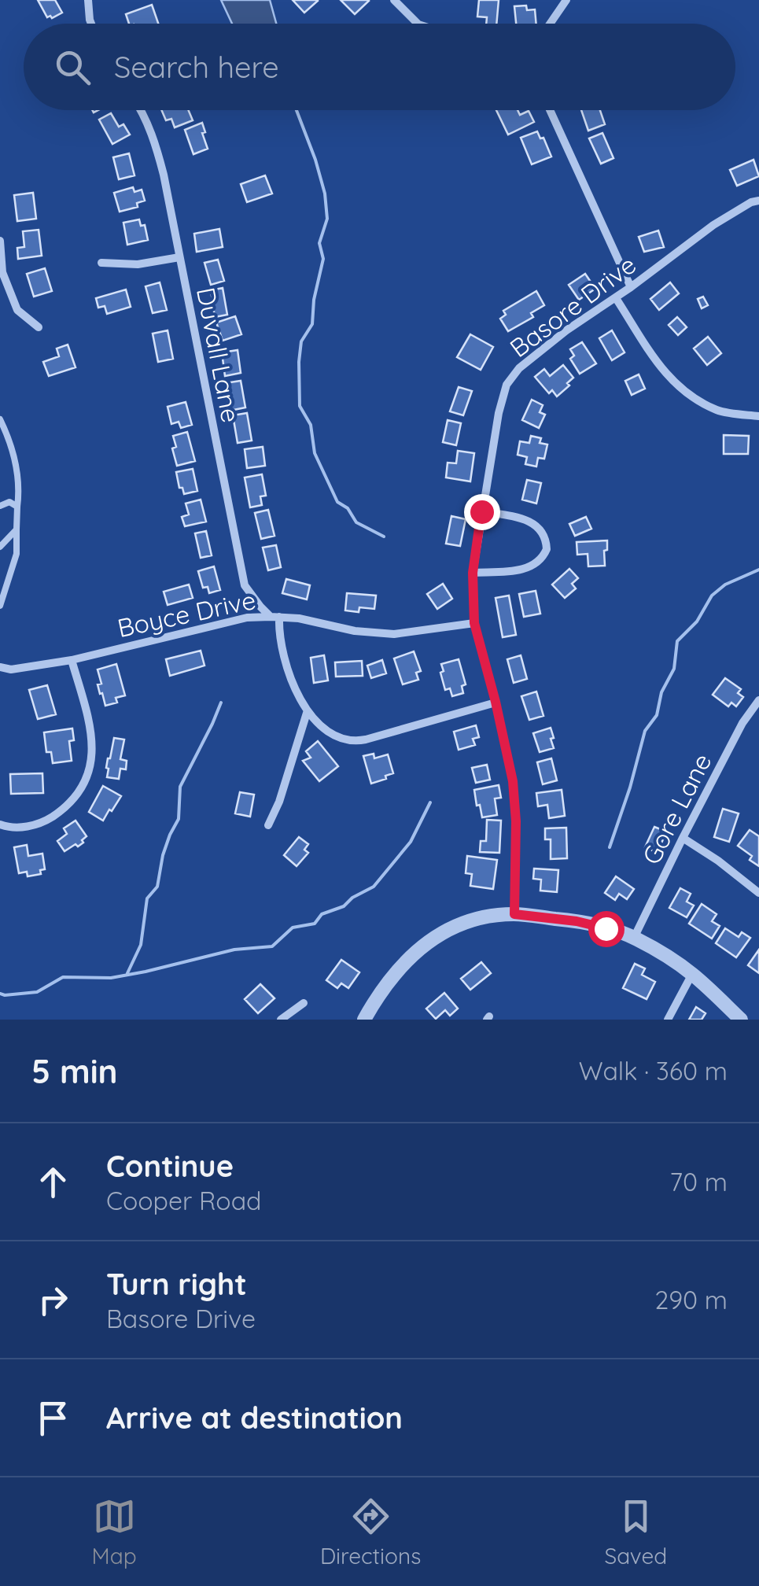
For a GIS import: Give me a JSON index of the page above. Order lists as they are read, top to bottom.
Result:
{
  "streets": {
    "street": [
      "Basore Drive",
      "Duvall Lane",
      "Boyce Drive",
      "Gore Lane"
    ]
  },
  "crossings": [
    ["Basore Drive", "Boyce Drive"],
    ["Duvall Lane", "Boyce Drive"]
  ],
  "page": {
    "search": "Search here",
    "heading": ["5 min", "Walk · 360 m"],
    "list": [
      ["Continue", "Cooper Road", "70 m"],
      ["Turn right", "Basore Drive", "290 m"],
      "Arrive at destination"
    ],
    "nav": ["Map", "Directions", "Saved"]
  }
}
